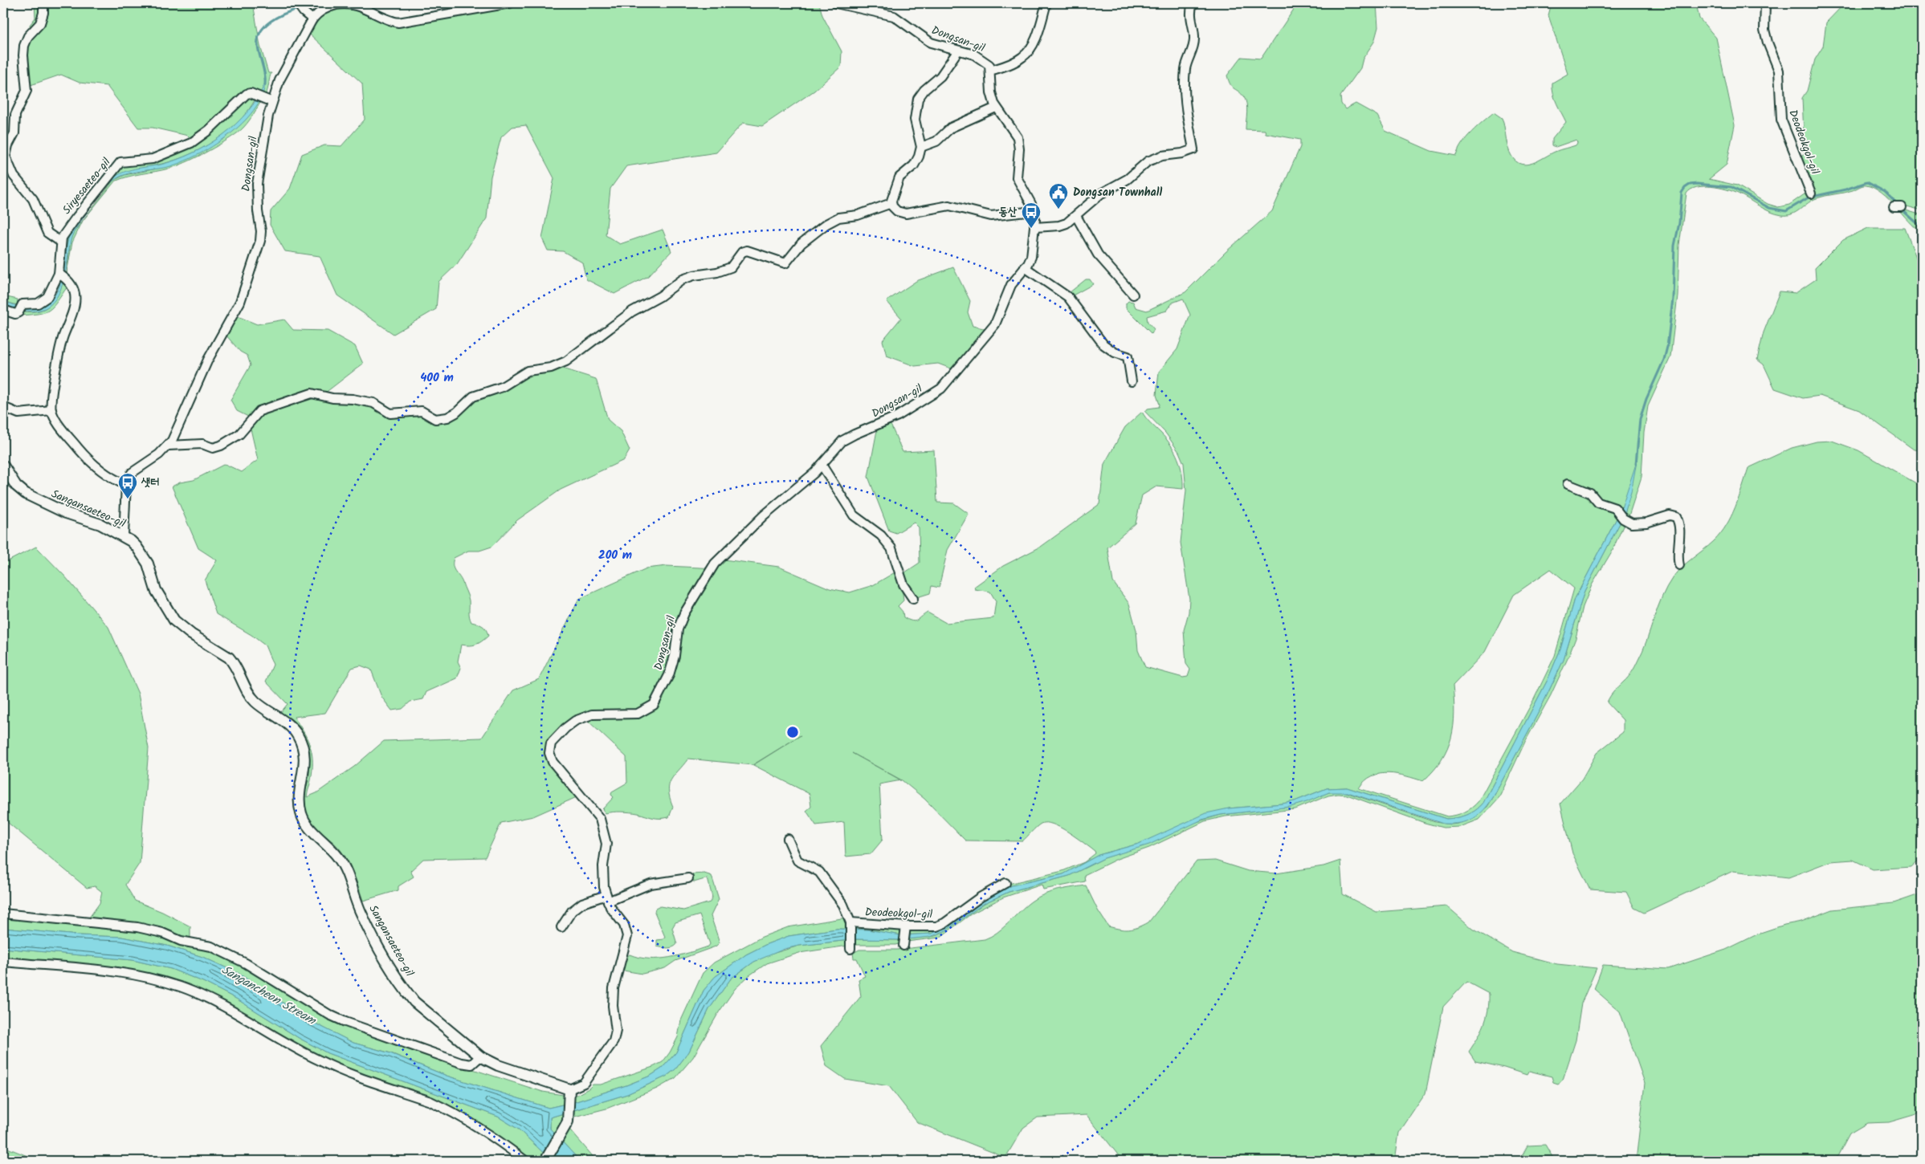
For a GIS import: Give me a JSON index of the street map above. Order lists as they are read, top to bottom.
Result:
{
  "streets": {
    "street": [
      "Dongsan-gil",
      "Deodeokgol-gil",
      "Siryesaeteo-gil",
      "Sangansaeteo-gil"
    ]
  },
  "crossings": [
    ["Dongsan-gil", "Siryesaeteo-gil"],
    ["Dongsan-gil", "Sangansaeteo-gil"]
  ],
  "water": ["Sangancheon Stream"],
  "places": {
    "public building": ["Dongsan Townhall"],
    "bus stop": ["동산", "샛터"]
  },
  "rings": ["400 m", "200 m"]
}
